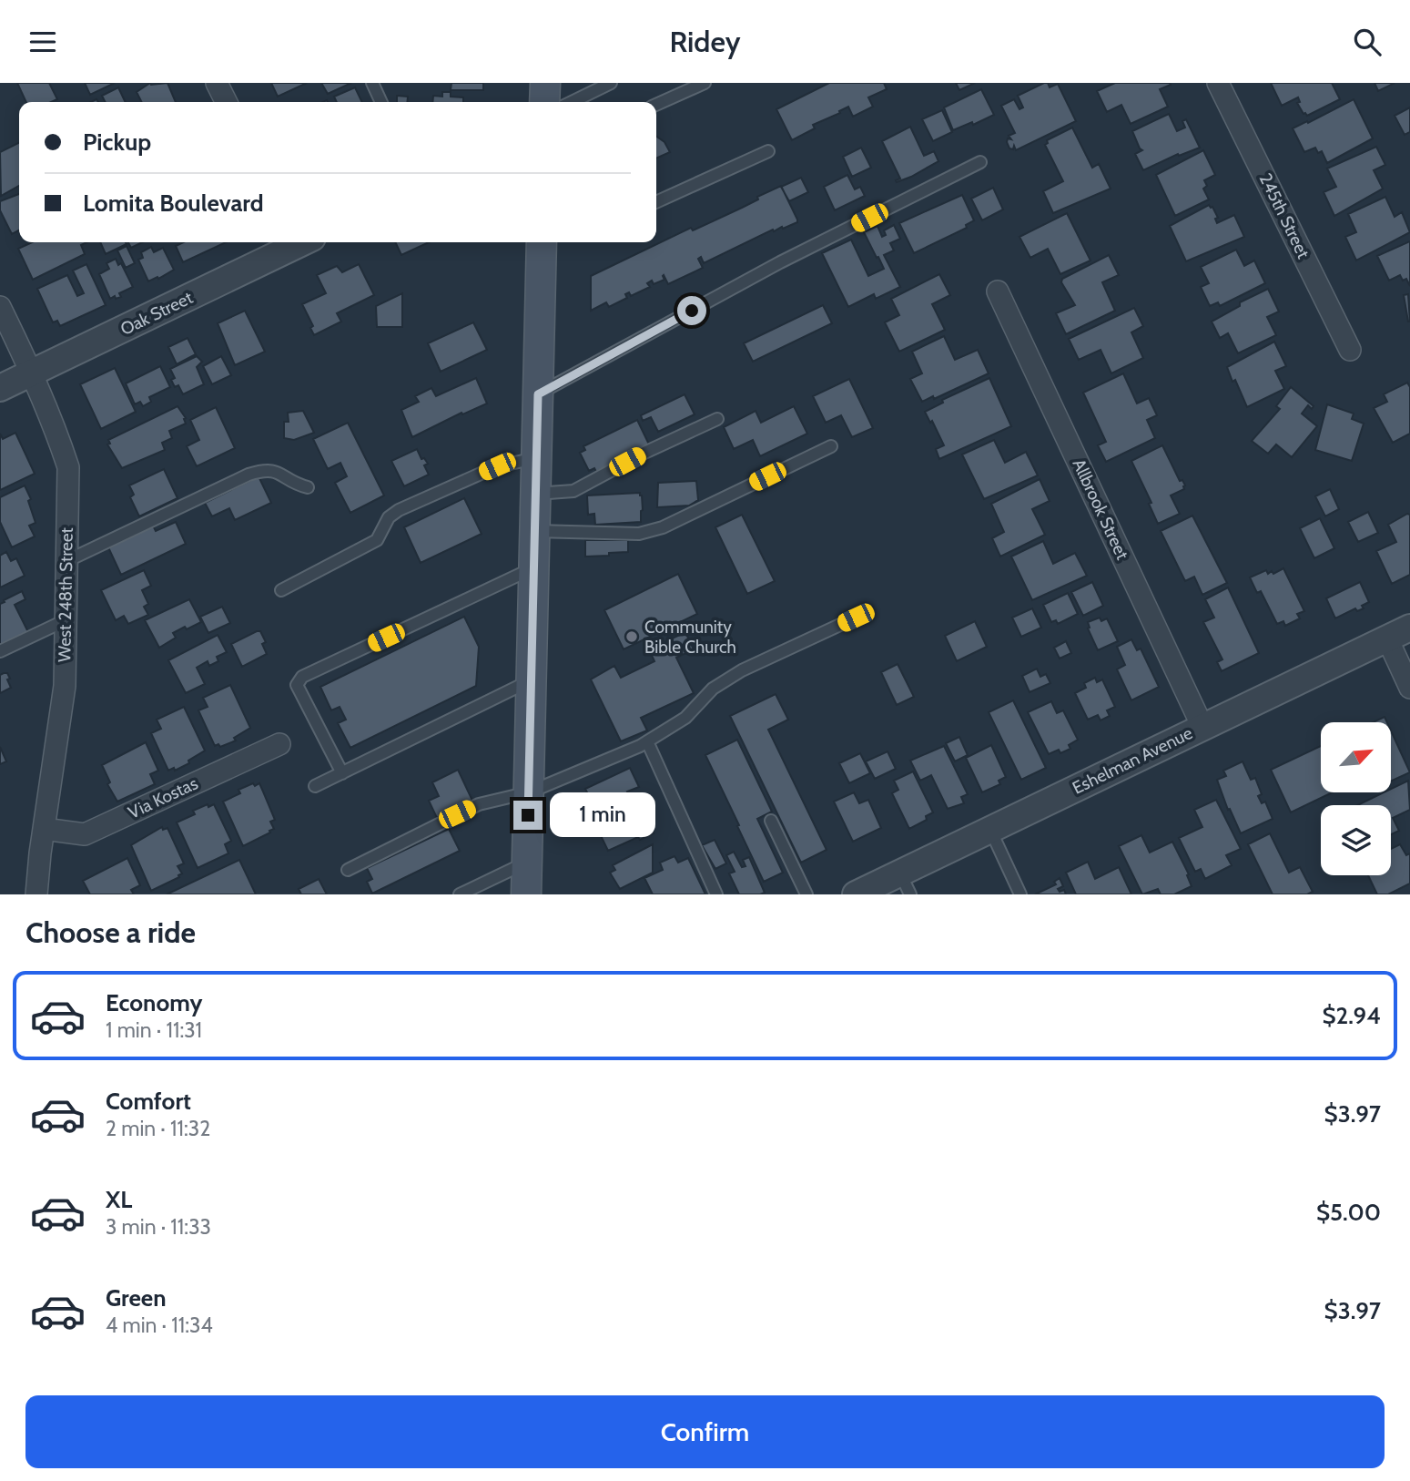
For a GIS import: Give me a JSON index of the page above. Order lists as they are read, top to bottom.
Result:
{
  "streets": {
    "street": [
      "245th Street",
      "Oak Street",
      "Allbrook Street",
      "West 248th Street",
      "Eshelman Avenue",
      "Via Kostas"
    ]
  },
  "crossings": [
    ["Oak Street", "West 248th Street"],
    ["Allbrook Street", "Eshelman Avenue"],
    ["West 248th Street", "Via Kostas"]
  ],
  "places": ["Community Bible Church"],
  "north": "top right",
  "page": {
    "header": "Ridey",
    "banner": ["Pickup", "Lomita Boulevard"],
    "bubble": "1 min",
    "heading": "Choose a ride",
    "list": [
      {
        "name": "Economy",
        "note": "1 min · 11:31",
        "value": "$2.94"
      },
      {
        "name": "Comfort",
        "note": "2 min · 11:32",
        "value": "$3.97"
      },
      {
        "name": "XL",
        "note": "3 min · 11:33",
        "value": "$5.00"
      },
      {
        "name": "Green",
        "note": "4 min · 11:34",
        "value": "$3.97"
      }
    ],
    "buttons": "Confirm"
  }
}
